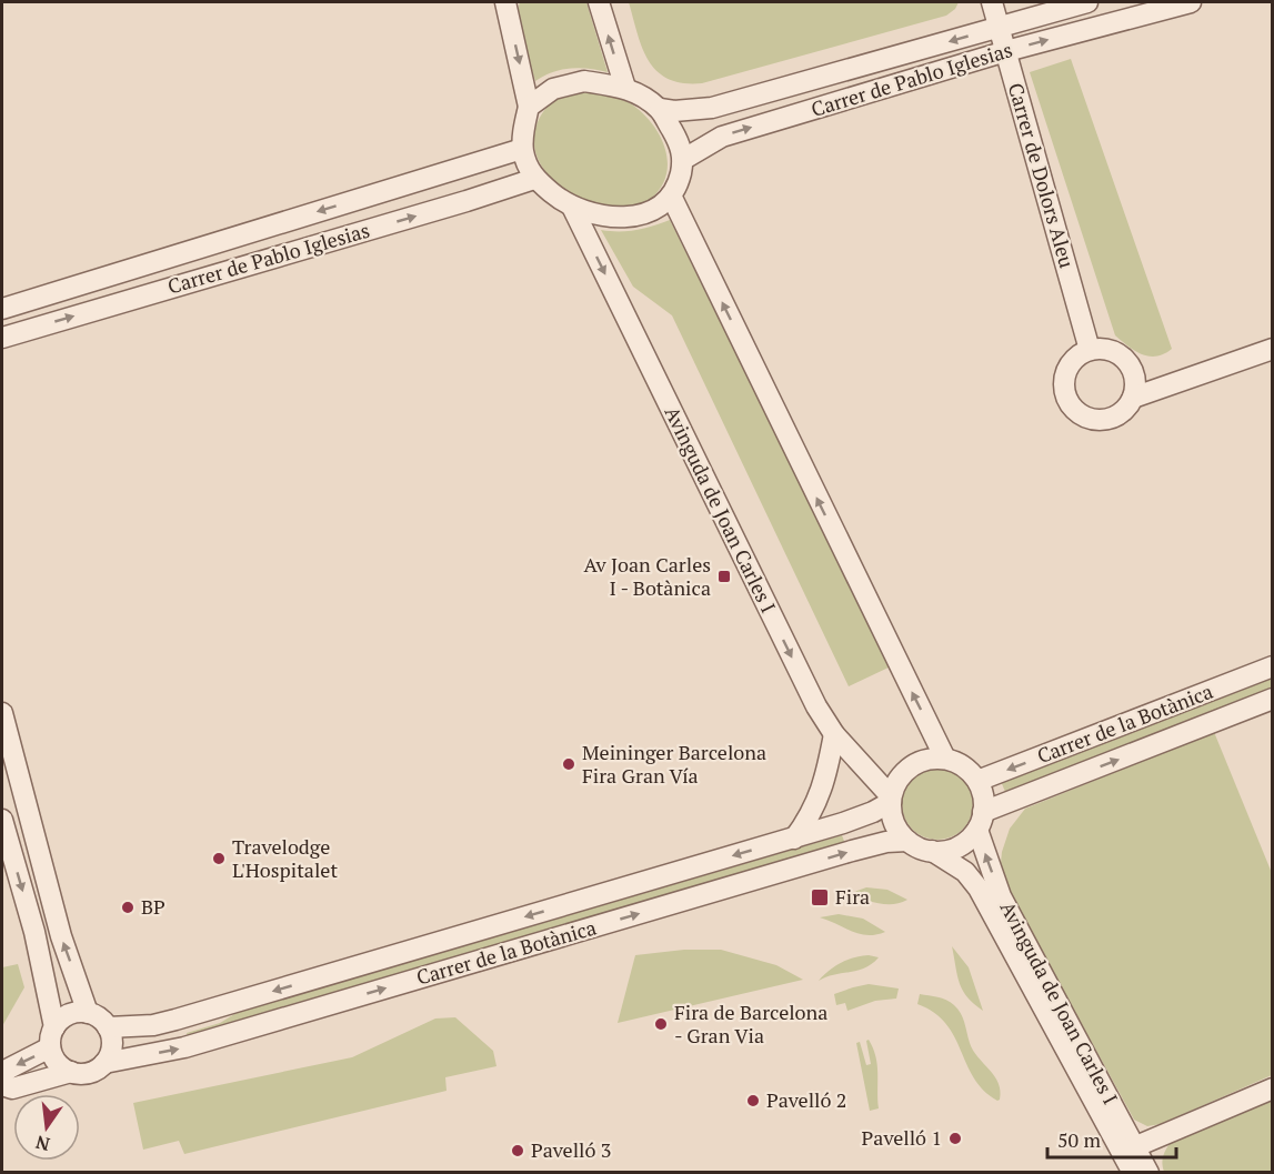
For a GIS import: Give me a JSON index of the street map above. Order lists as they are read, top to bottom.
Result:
{
  "streets": {
    "street": [
      "Carrer de Pablo Iglesias",
      "Carrer de Dolors Aleu",
      "Avinguda de Joan Carles I",
      "Carrer de la Botànica"
    ]
  },
  "crossings": [
    ["Carrer de Pablo Iglesias", "Carrer de Dolors Aleu"],
    ["Carrer de Pablo Iglesias", "Avinguda de Joan Carles I"],
    ["Avinguda de Joan Carles I", "Carrer de la Botànica"]
  ],
  "places": {
    "transit": ["Av Joan Carles I - Botànica", "Fira"],
    "other": [
      "Meininger Barcelona Fira Gran Vía",
      "Travelodge L'Hospitalet",
      "BP",
      "Fira de Barcelona - Gran Via",
      "Pavelló 2",
      "Pavelló 1",
      "Pavelló 3"
    ]
  },
  "scale_bar": "50 m",
  "north": "bottom"
}
